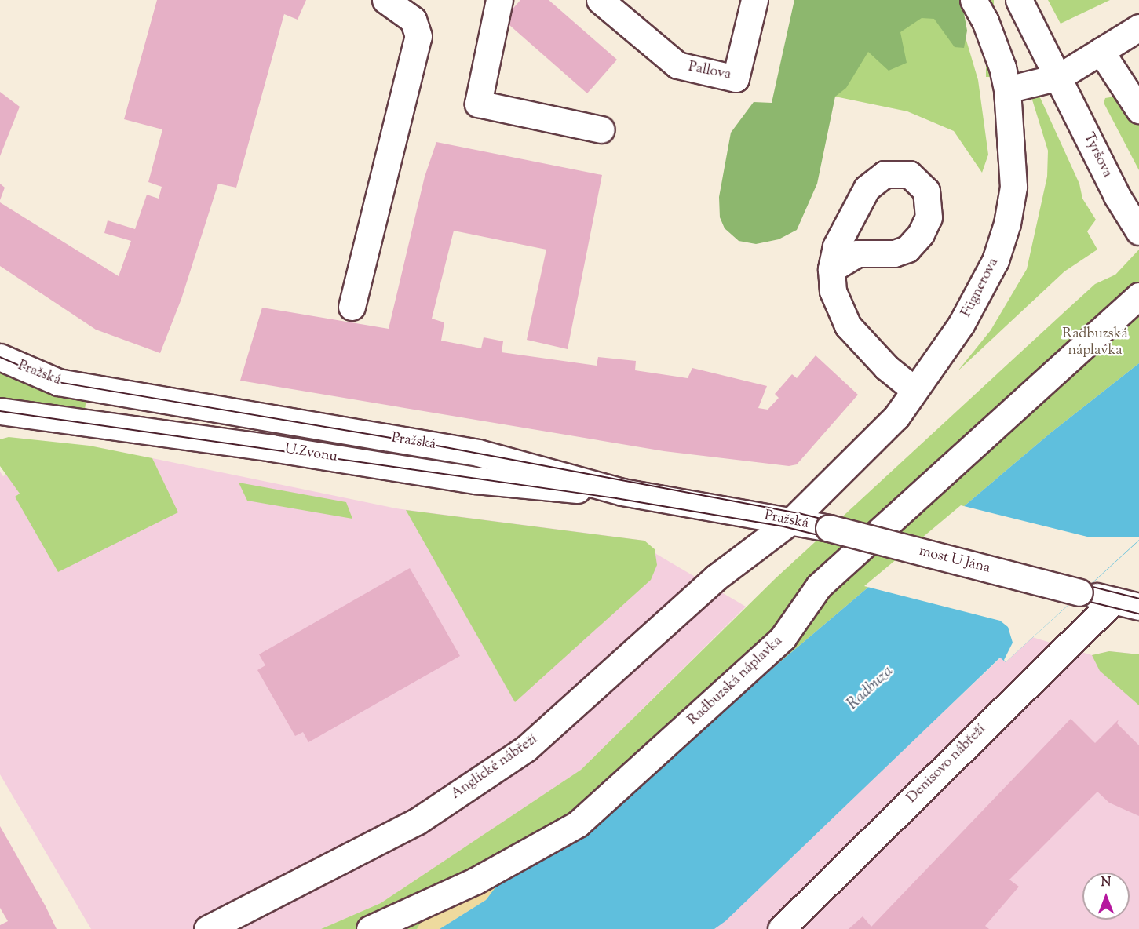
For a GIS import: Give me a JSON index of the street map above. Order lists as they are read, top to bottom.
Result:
{
  "streets": {
    "street": [
      "Pallova",
      "Tyršova",
      "Fügnerova",
      "Pražská",
      "U Zvonu",
      "most U Jána",
      "Radbuzská náplavka",
      "Denisovo nábřeží",
      "Anglické nábřeží"
    ]
  },
  "crossings": [
    ["Fügnerova", "Pražská"],
    ["Fügnerova", "Anglické nábřeží"],
    ["Pražská", "U Zvonu"],
    ["Pražská", "most U Jána"],
    ["Pražská", "Anglické nábřeží"],
    ["most U Jána", "Denisovo nábřeží"]
  ],
  "water": ["Radbuza"],
  "parks": ["Radbuzská náplavka"],
  "north": "top"
}
